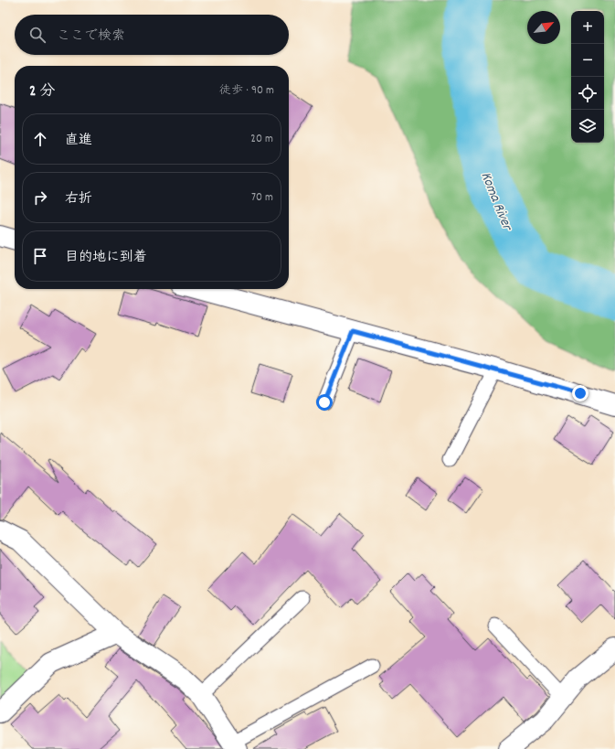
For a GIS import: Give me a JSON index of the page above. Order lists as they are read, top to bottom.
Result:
{
  "water": ["Koma River"],
  "north": "top right",
  "page": {
    "map_buttons": ["+", "−"],
    "search": "ここで検索",
    "heading": ["2 分", "徒歩 · 90 m"],
    "list": [
      ["直進", "20 m"],
      ["右折", "70 m"],
      "目的地に到着"
    ]
  }
}
